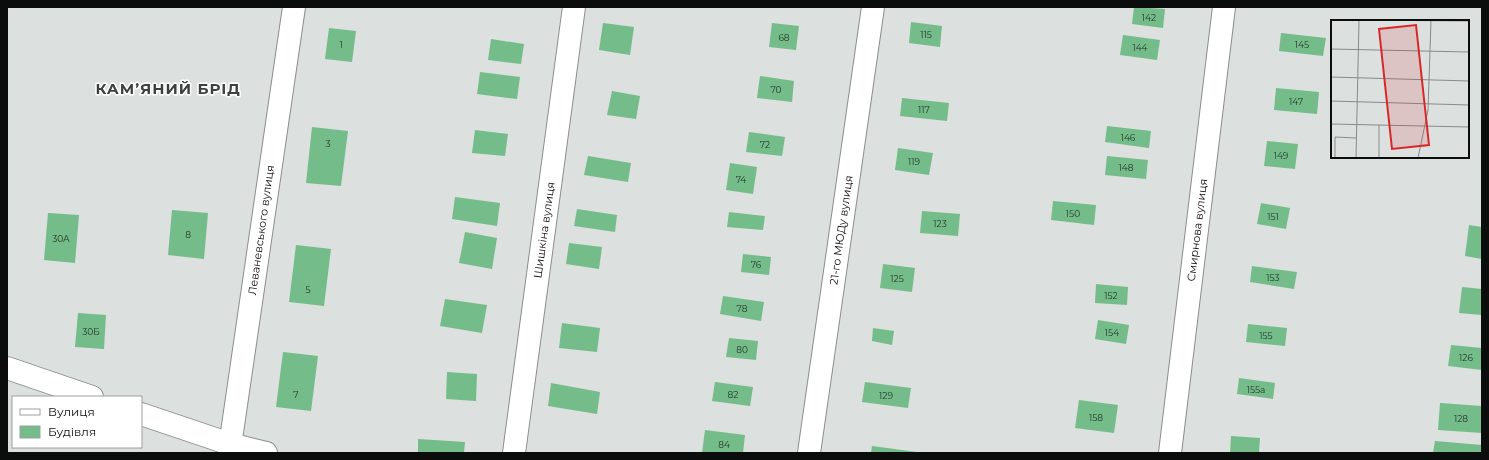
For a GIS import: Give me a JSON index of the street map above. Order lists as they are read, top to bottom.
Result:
{
  "streets": {
    "street": [
      "Леваневського вулиця",
      "Шишкіна вулиця",
      "21-го МЮДу вулиця",
      "Смирнова вулиця"
    ]
  },
  "districts": ["КАМ’ЯНИЙ БРІД"],
  "house_numbers": [
    "142",
    "115",
    "68",
    "1",
    "145",
    "144",
    "70",
    "147",
    "117",
    "146",
    "3",
    "72",
    "149",
    "119",
    "148",
    "74",
    "150",
    "151",
    "123",
    "8",
    "30А",
    "76",
    "153",
    "125",
    "5",
    "152",
    "78",
    "30Б",
    "154",
    "155",
    "80",
    "126",
    "155а",
    "7",
    "82",
    "129",
    "158",
    "128",
    "84"
  ],
  "legend": ["Вулиця", "Будівля"]
}
